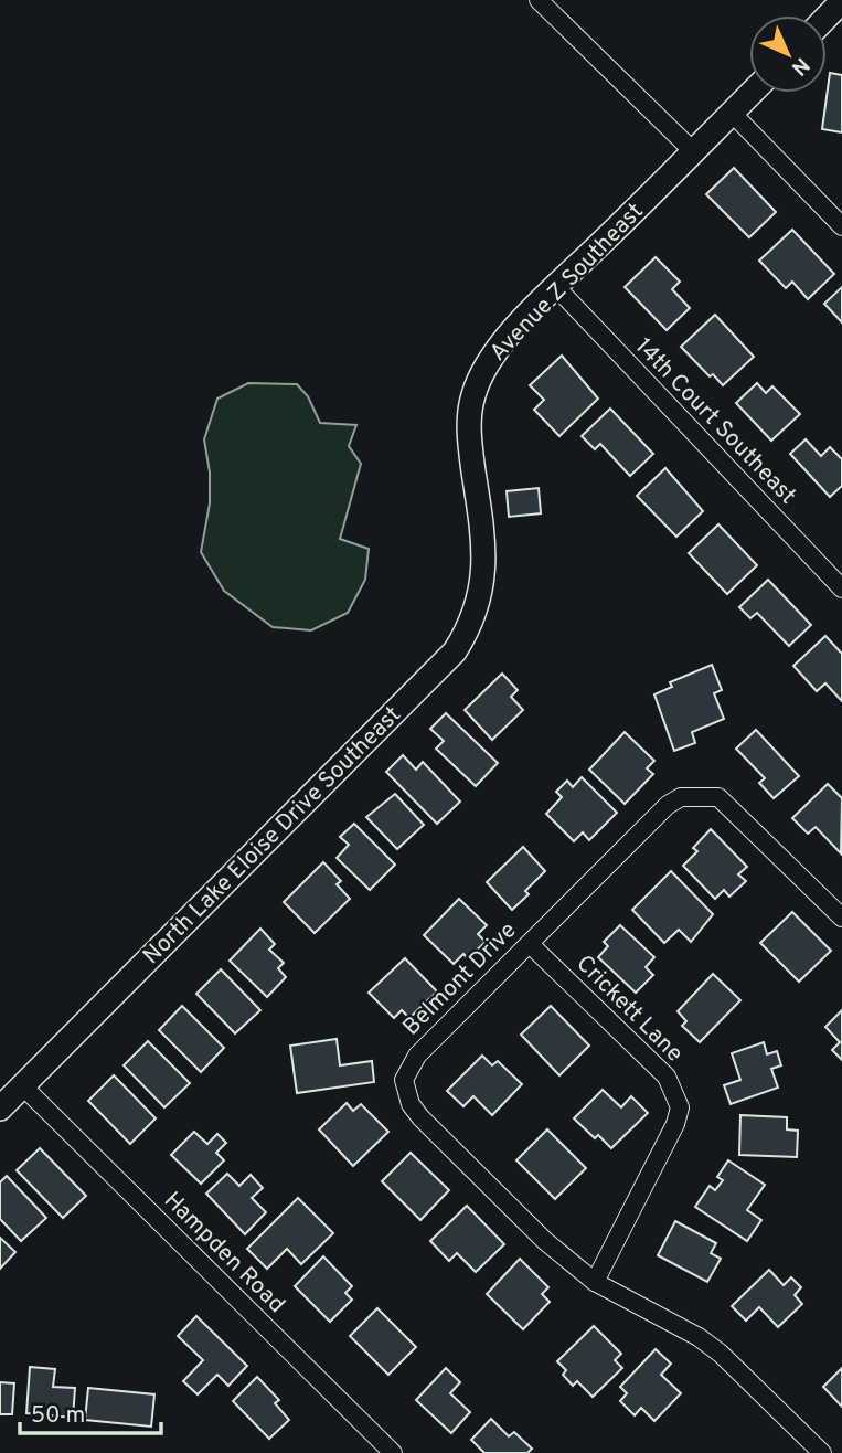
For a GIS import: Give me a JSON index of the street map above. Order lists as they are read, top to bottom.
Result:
{
  "streets": {
    "street": [
      "Avenue Z Southeast",
      "14th Court Southeast",
      "North Lake Eloise Drive Southeast",
      "Belmont Drive",
      "Crickett Lane",
      "Hampden Road"
    ]
  },
  "crossings": [
    ["Avenue Z Southeast", "14th Court Southeast"],
    ["Avenue Z Southeast", "North Lake Eloise Drive Southeast"],
    ["North Lake Eloise Drive Southeast", "Hampden Road"],
    ["Belmont Drive", "Crickett Lane"]
  ],
  "scale_bar": "50 m",
  "north": "bottom right"
}
